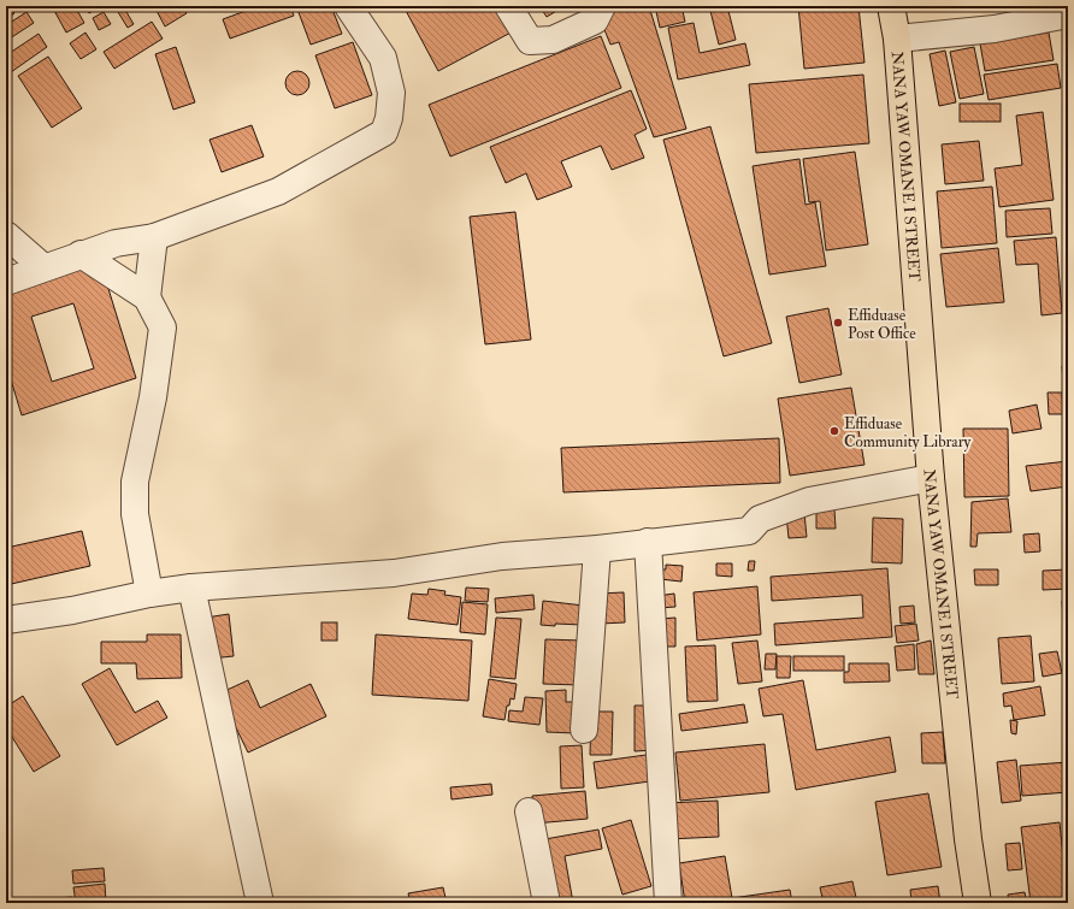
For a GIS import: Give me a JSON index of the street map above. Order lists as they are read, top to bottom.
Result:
{
  "streets": {
    "main road": ["NANA YAW OMANE I STREET"]
  },
  "places": ["Effiduase Post Office", "Effiduase Community Library"]
}
